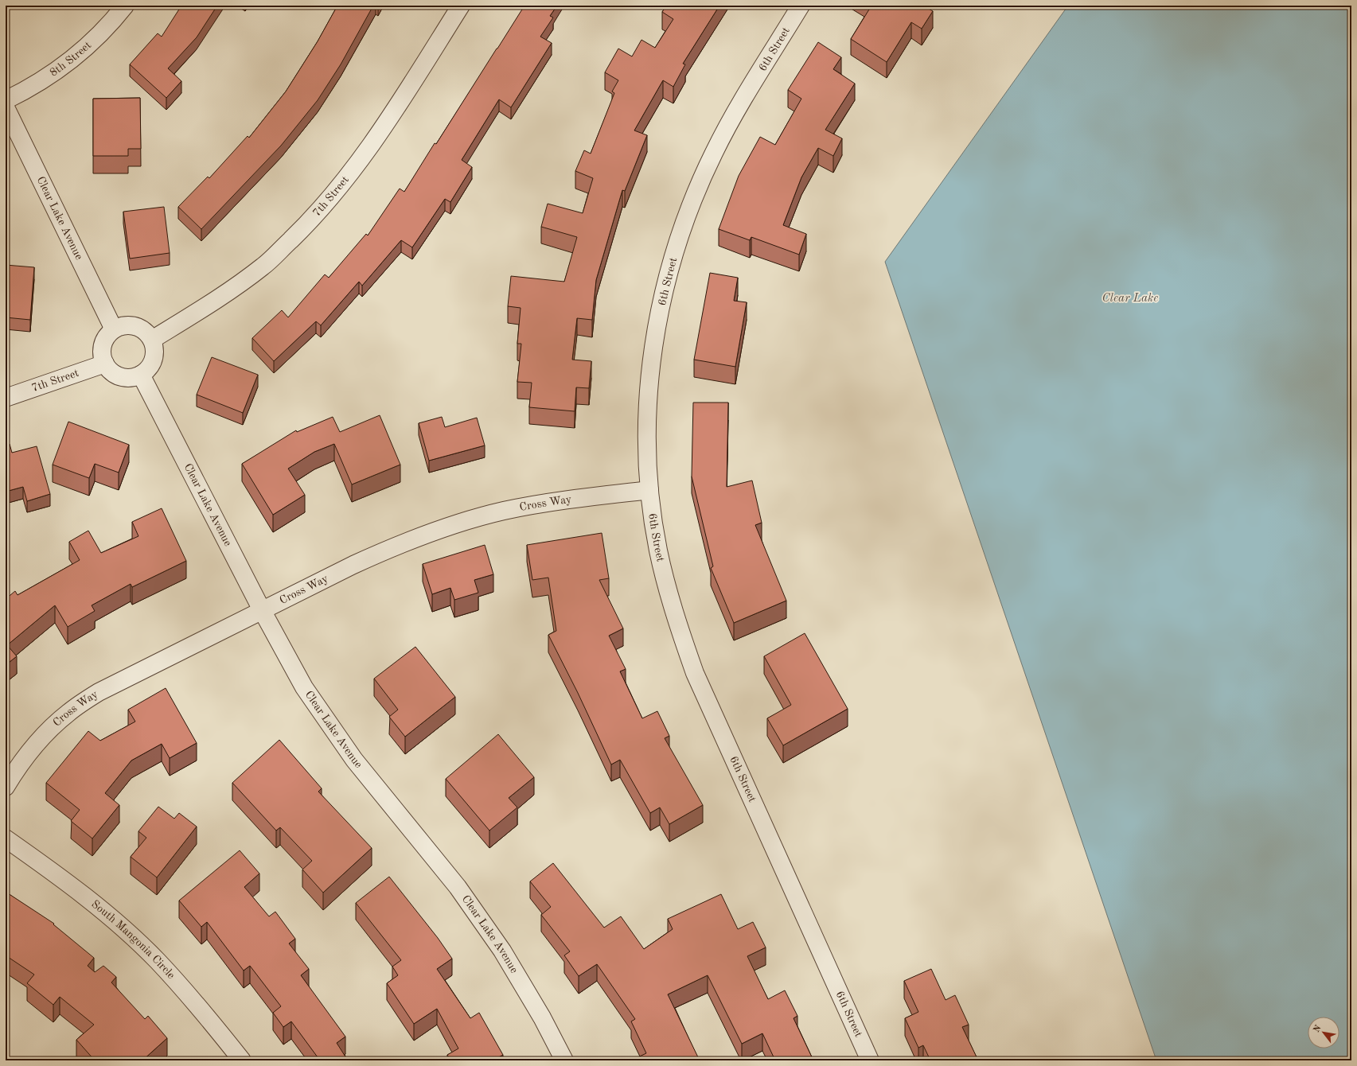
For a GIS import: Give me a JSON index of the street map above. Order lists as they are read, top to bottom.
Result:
{
  "streets": {
    "street": [
      "6th Street",
      "8th Street",
      "7th Street",
      "Clear Lake Avenue",
      "Cross Way",
      "South Mangonia Circle"
    ]
  },
  "crossings": [
    ["6th Street", "Cross Way"],
    ["7th Street", "Clear Lake Avenue"],
    ["Clear Lake Avenue", "Cross Way"]
  ],
  "water": ["Clear Lake"],
  "north": "top left"
}
